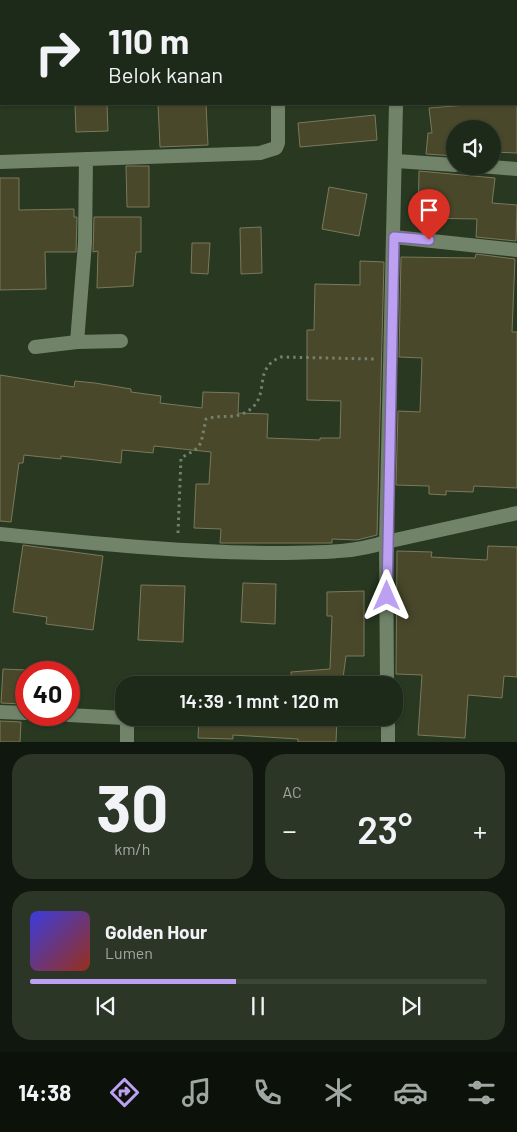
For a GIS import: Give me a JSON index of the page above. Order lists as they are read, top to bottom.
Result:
{
  "page": {
    "turn": ["110 m", "Belok kanan"],
    "limit": "40",
    "trip": "14:39 · 1 mnt · 120 m",
    "tile": [
      ["30", "km/h"],
      "AC"
    ],
    "heat": ["−", "23°", "+"],
    "song": ["Golden Hour", "Lumen"],
    "tabs": "14:38"
  }
}
